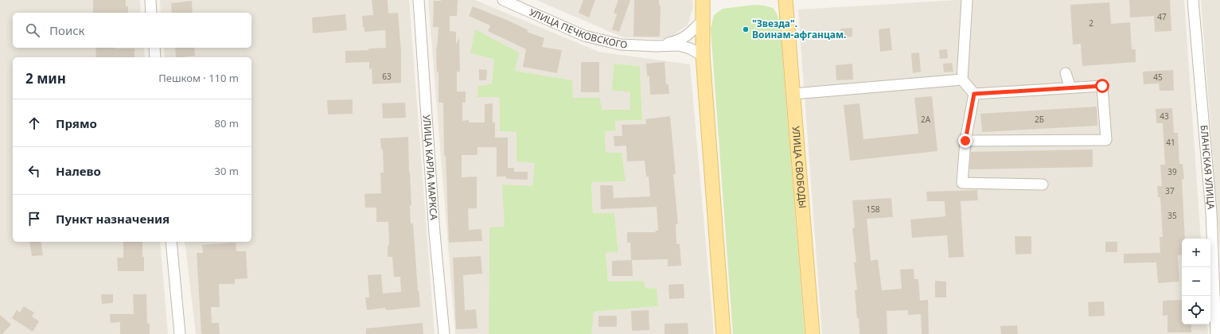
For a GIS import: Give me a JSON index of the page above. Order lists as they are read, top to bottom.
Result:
{
  "streets": {
    "main road": ["УЛИЦА СВОБОДЫ"],
    "street": ["УЛИЦА ПЕЧКОВСКОГО", "УЛИЦА КАРЛА МАРКСА", "БЛАНСКАЯ УЛИЦА"]
  },
  "places": ["\"Звезда\". Воинам-афганцам."],
  "house_numbers": [
    "47",
    "2",
    "63",
    "45",
    "43",
    "2А",
    "2Б",
    "41",
    "39",
    "37",
    "158",
    "35"
  ],
  "page": {
    "search": "Поиск",
    "heading": ["2 мин", "Пешком · 110 m"],
    "list": [
      ["Прямо", "80 m"],
      ["Налево", "30 m"],
      "Пункт назначения"
    ],
    "map_buttons": ["+", "−"]
  }
}
